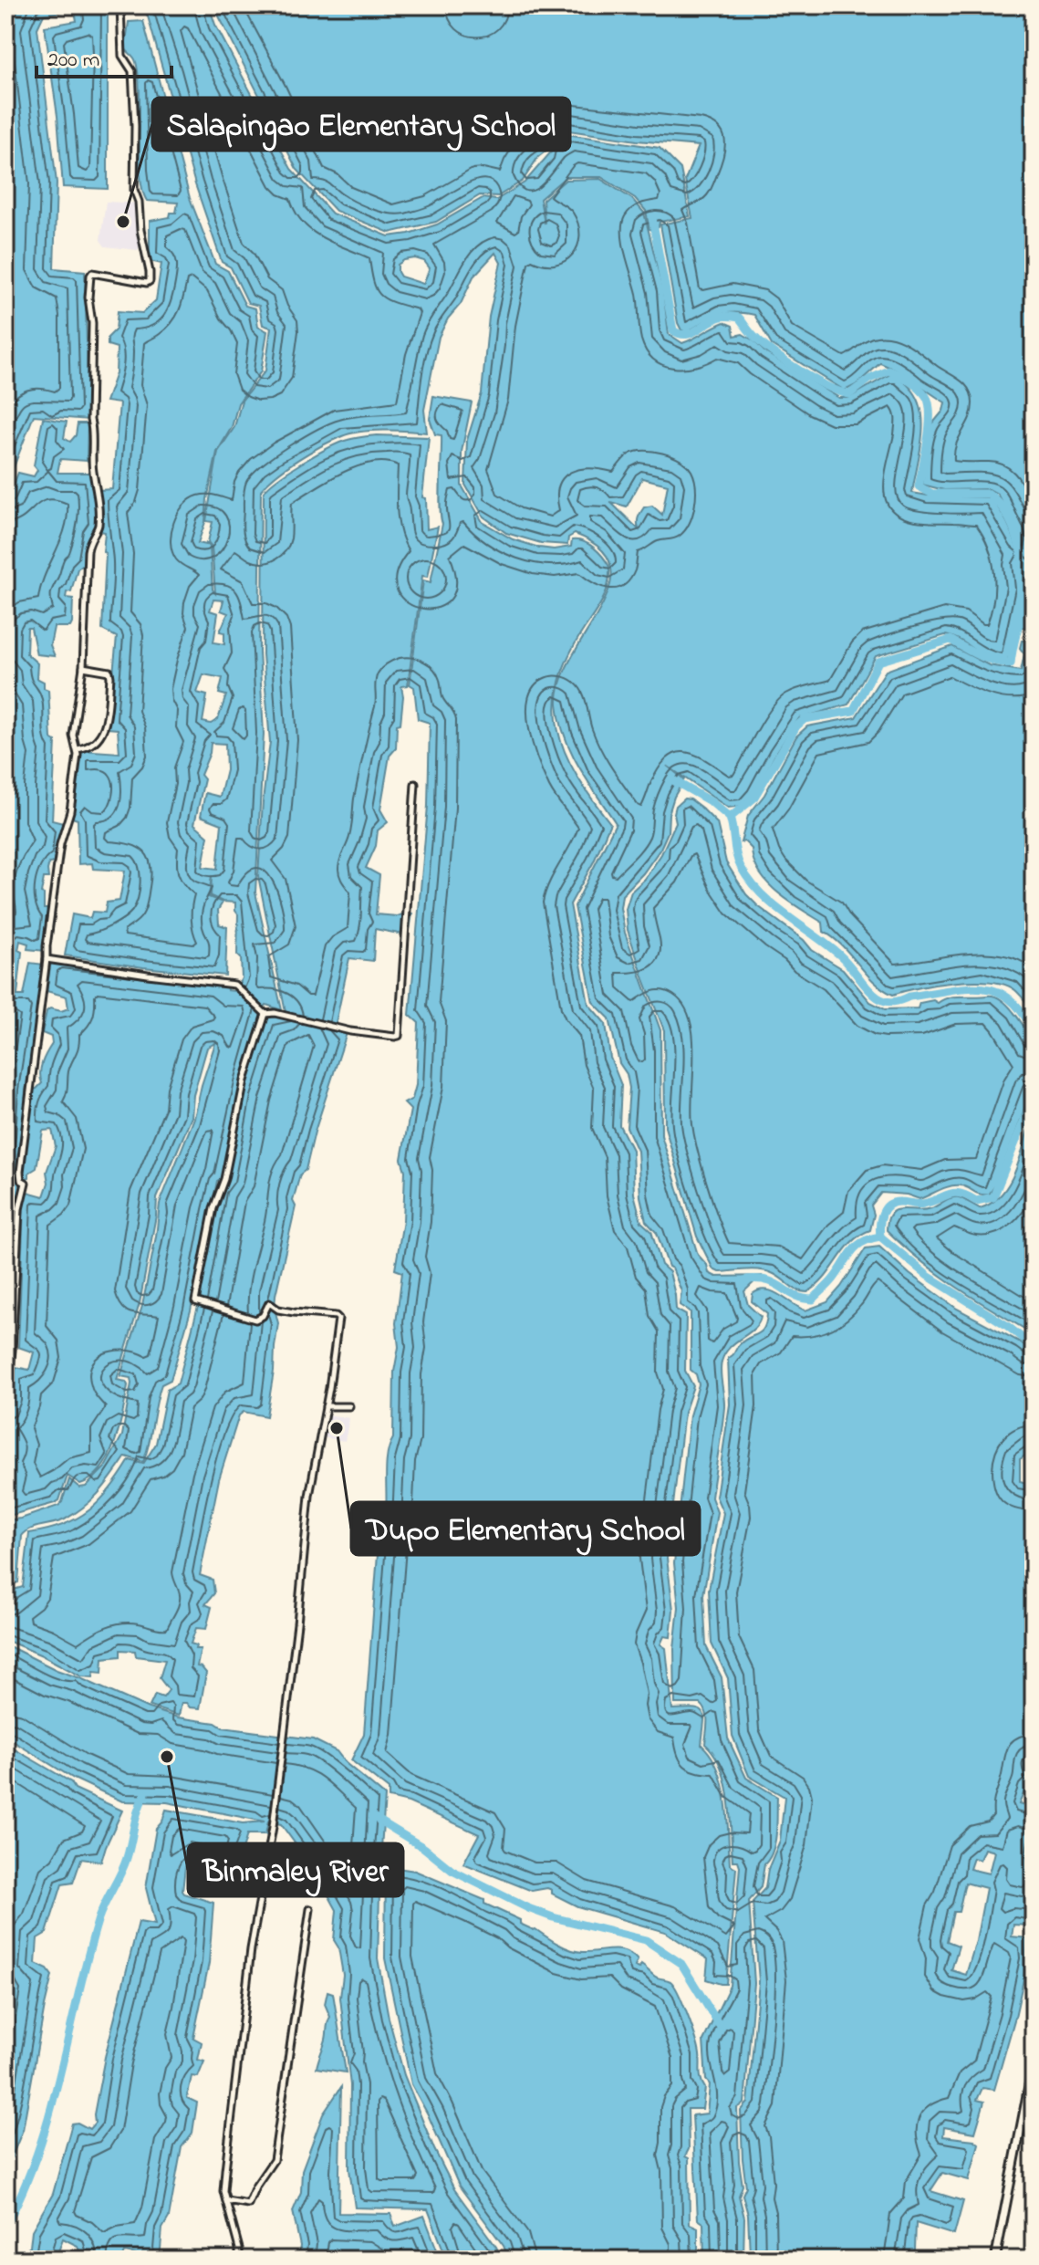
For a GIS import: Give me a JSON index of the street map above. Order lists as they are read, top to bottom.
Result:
{
  "places": ["Salapingao Elementary School", "Dupo Elementary School", "Binmaley River"],
  "scale_bar": "200 m"
}
